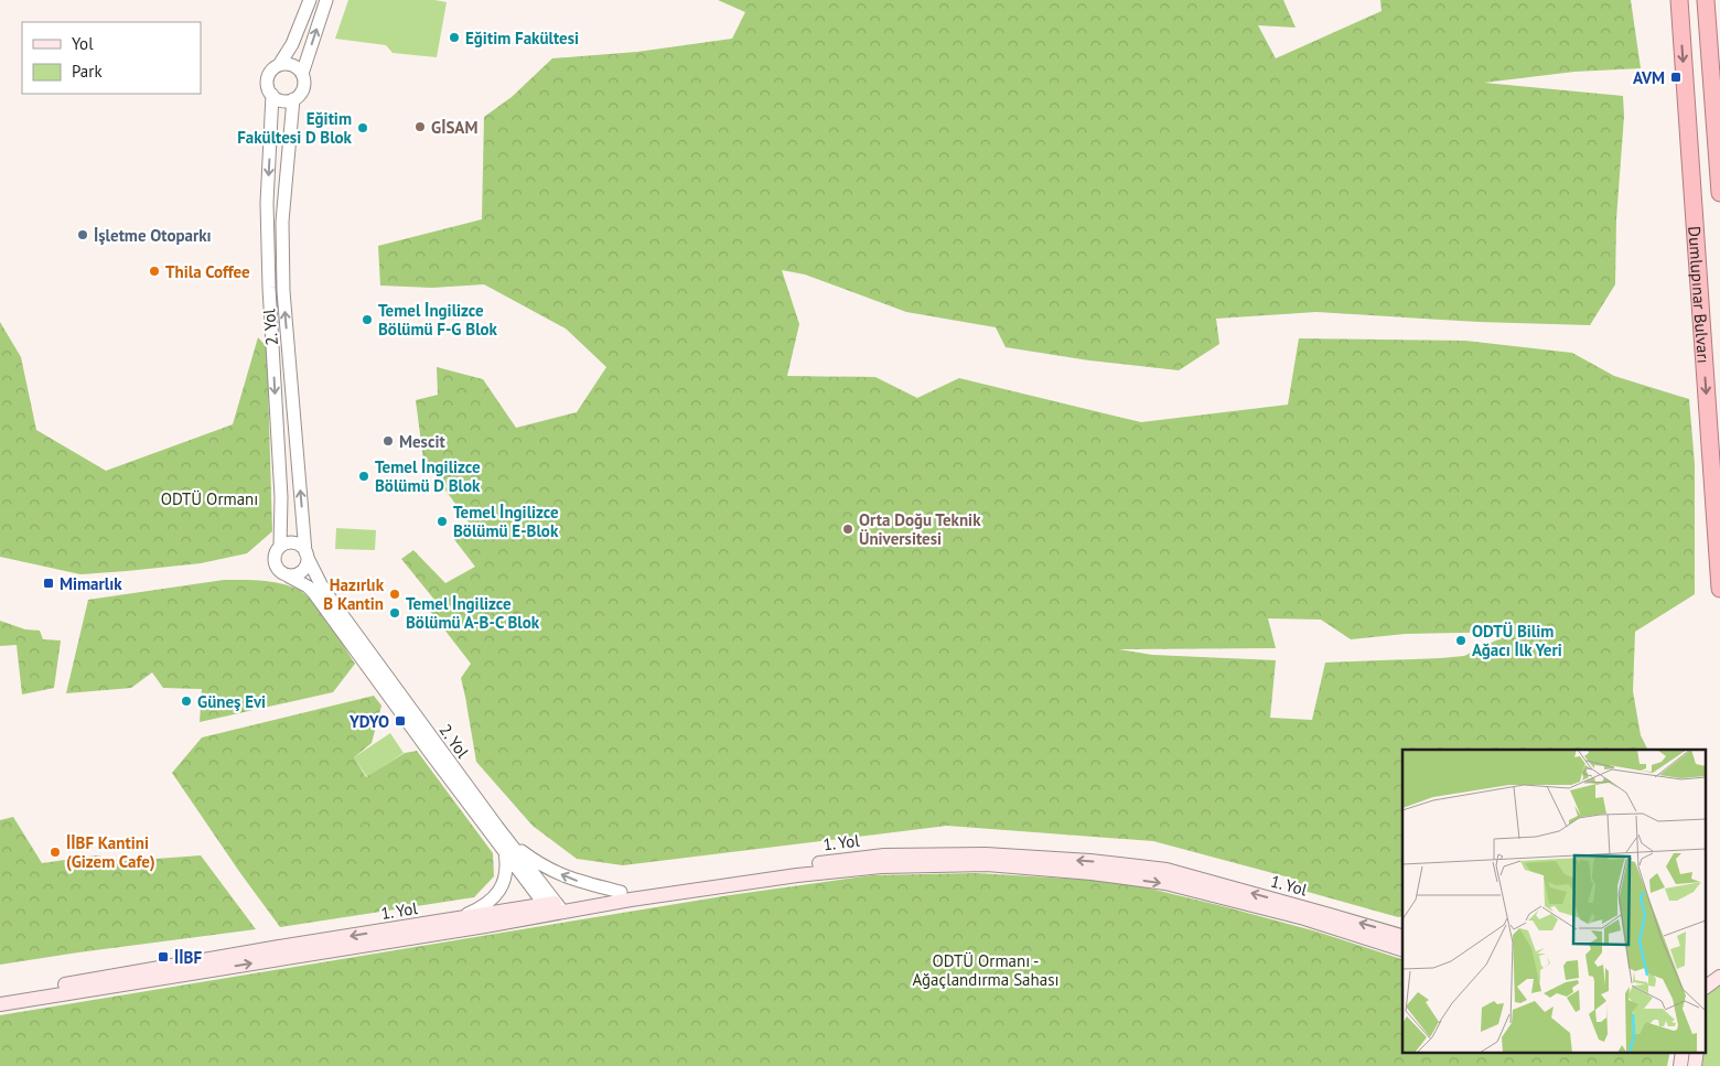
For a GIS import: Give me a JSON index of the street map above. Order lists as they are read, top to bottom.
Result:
{
  "streets": {
    "highway": ["Dumlupınar Bulvarı"],
    "main road": ["1. Yol"],
    "street": ["2. Yol"]
  },
  "crossings": [
    ["2. Yol", "1. Yol"]
  ],
  "parks": ["ODTÜ Ormanı", "ODTÜ Ormanı - Ağaçlandırma Sahası"],
  "places": {
    "other": [
      "Eğitim Fakültesi",
      "GİSAM",
      "Eğitim Fakültesi D Blok",
      "İşletme Otoparkı",
      "Thila Coffee",
      "Temel İngilizce Bölümü F-G Blok",
      "Mescit",
      "Temel İngilizce Bölümü D Blok",
      "Temel İngilizce Bölümü E-Blok",
      "Orta Doğu Teknik Üniversitesi",
      "Hazırlık B Kantin",
      "Temel İngilizce Bölümü A-B-C Blok",
      "ODTÜ Bilim Ağacı İlk Yeri",
      "Güneş Evi",
      "İİBF Kantini (Gizem Cafe)"
    ],
    "transit": [
      "AVM",
      "Mimarlık",
      "YDYO",
      "İİBF"
    ]
  },
  "legend": ["Yol", "Park"]
}
